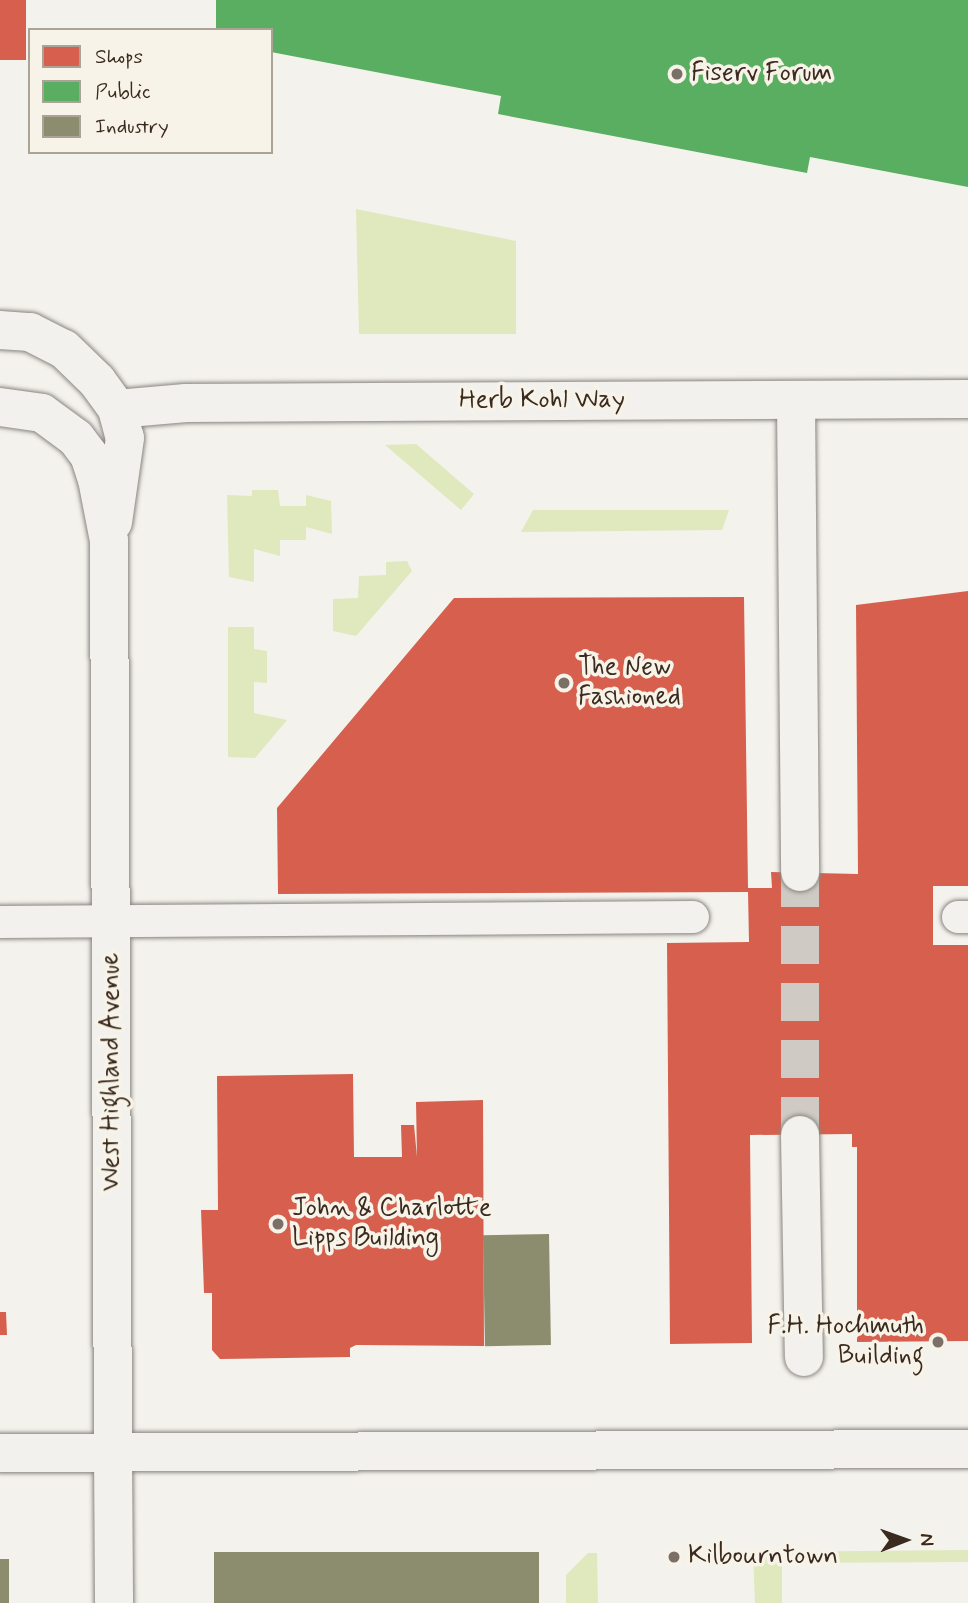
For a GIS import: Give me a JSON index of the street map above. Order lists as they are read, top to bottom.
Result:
{
  "streets": {
    "street": ["Herb Kohl Way", "West Highland Avenue"]
  },
  "crossings": [
    ["Herb Kohl Way", "West Highland Avenue"]
  ],
  "places": [
    "Fiserv Forum",
    "The New Fashioned",
    "John & Charlotte Lipps Building",
    "F.H. Hochmuth Building",
    "Kilbourntown"
  ],
  "legend": ["Shops", "Public", "Industry"],
  "north": "right"
}
